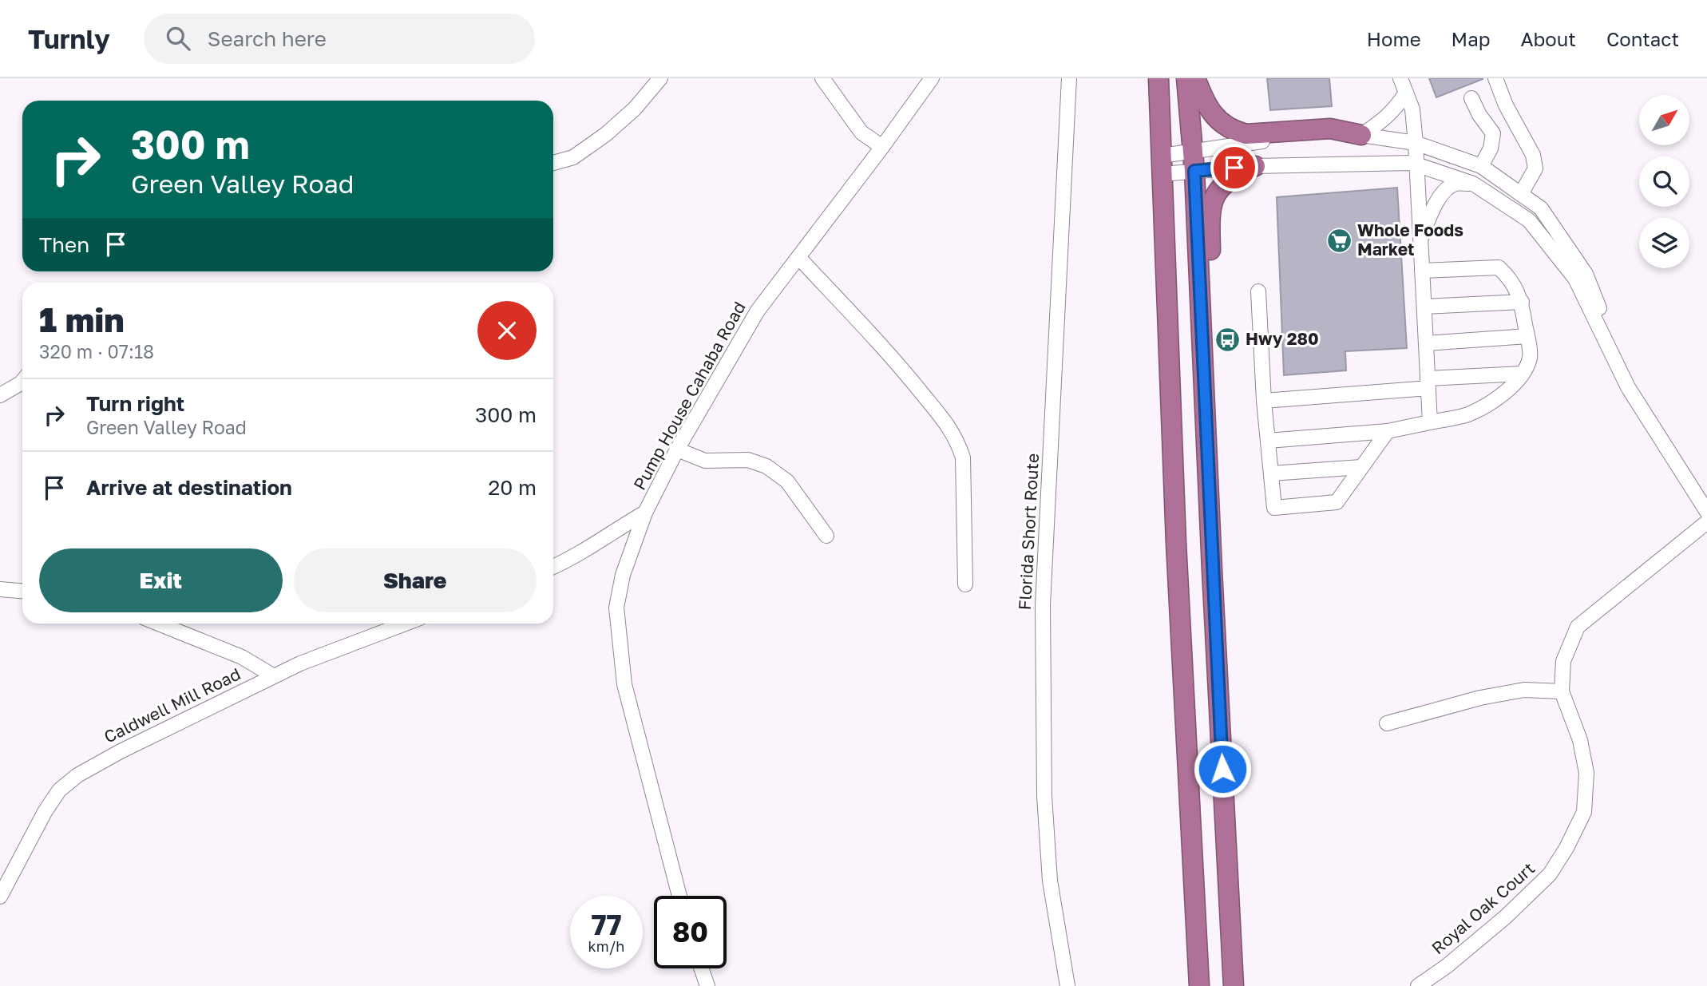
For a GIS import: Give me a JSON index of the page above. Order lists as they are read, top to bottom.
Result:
{
  "streets": {
    "street": [
      "Pump House Cahaba Road",
      "Florida Short Route",
      "Caldwell Mill Road",
      "Royal Oak Court"
    ]
  },
  "places": {
    "supermarket": ["Whole Foods Market"],
    "bus stop": ["Hwy 280"]
  },
  "north": "top right",
  "page": {
    "header": "Turnly",
    "search": "Search here",
    "nav": [
      "Home",
      "Map",
      "About",
      "Contact"
    ],
    "turn": ["300 m", "Green Valley Road"],
    "then": "Then",
    "heading": ["1 min", "320 m · 07:18"],
    "list": [
      {
        "name": "Turn right",
        "note": "Green Valley Road",
        "value": "300 m"
      },
      {
        "name": "Arrive at destination",
        "value": "20 m"
      }
    ],
    "buttons": ["Exit", "Share"],
    "speed": "77 km/h",
    "limit": "80"
  }
}
